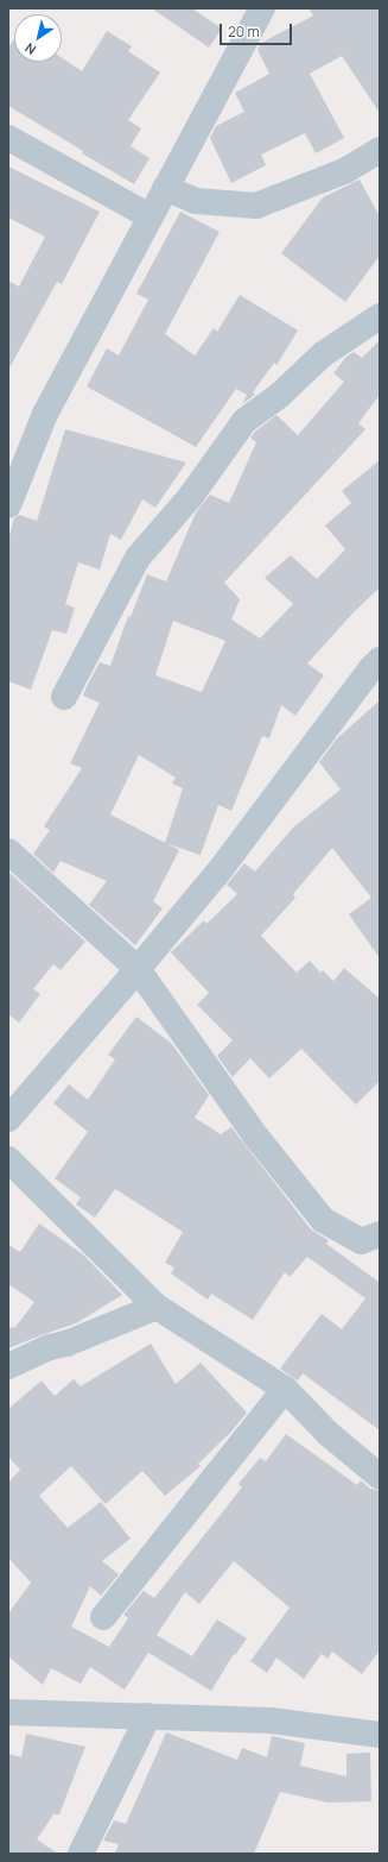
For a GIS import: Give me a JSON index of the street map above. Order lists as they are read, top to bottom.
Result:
{
  "scale_bar": "20 m",
  "north": "bottom left"
}
